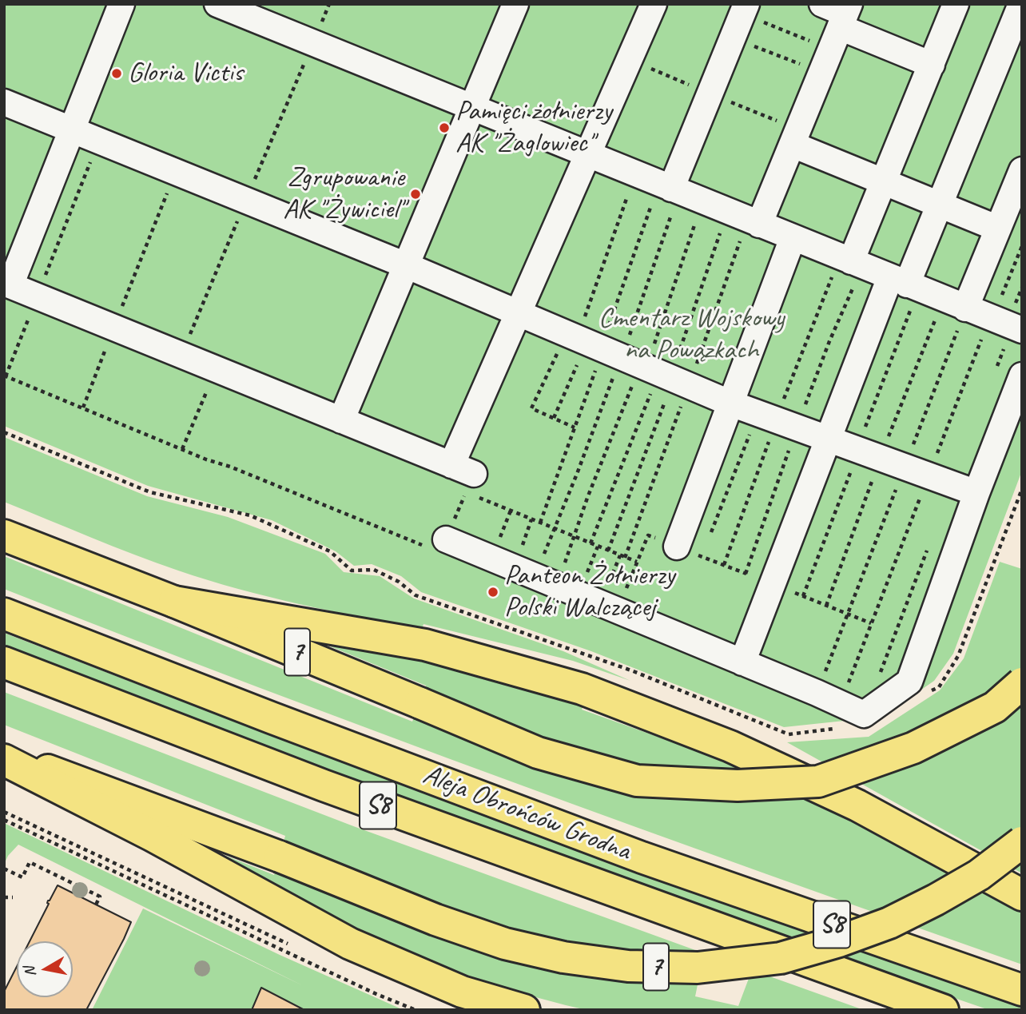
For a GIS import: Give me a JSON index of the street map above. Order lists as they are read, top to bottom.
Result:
{
  "streets": {
    "main road": ["7", "S8", "Aleja Obrońców Grodna"]
  },
  "parks": ["Cmentarz Wojskowy na Powązkach"],
  "places": [
    "Gloria Victis",
    "Pamięci żołnierzy AK \"Żaglowiec\"",
    "Zgrupowanie AK \"Żywiciel\"",
    "Panteon Żołnierzy Polski Walczącej"
  ],
  "north": "left"
}
